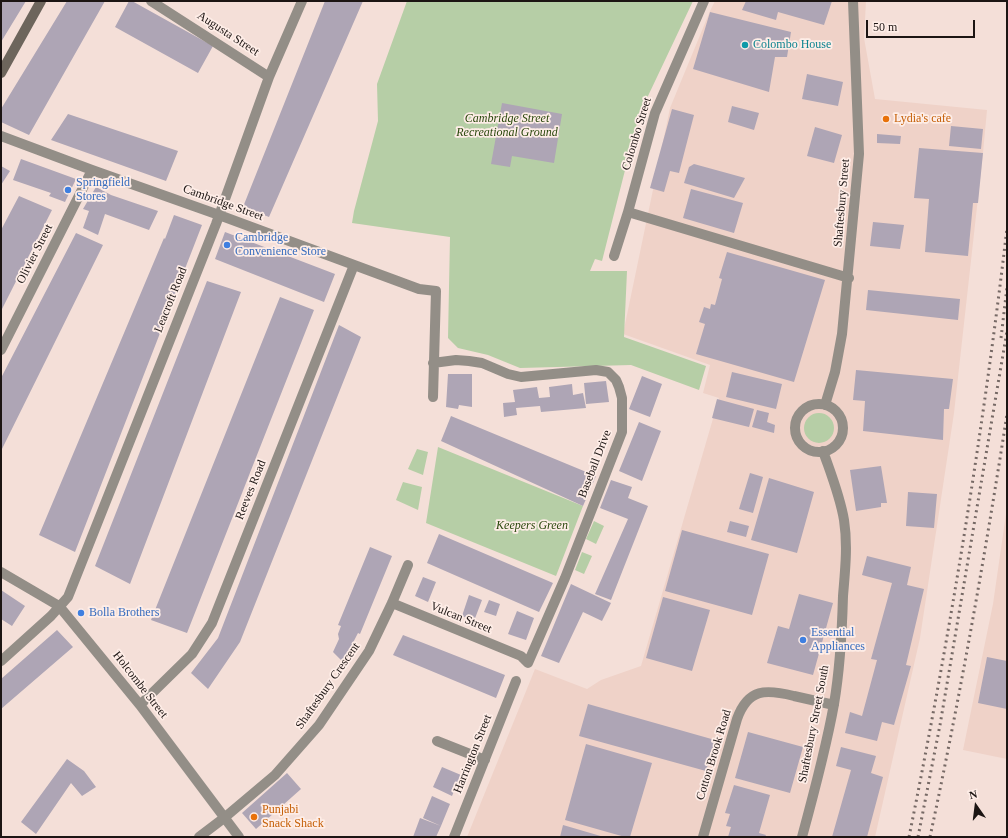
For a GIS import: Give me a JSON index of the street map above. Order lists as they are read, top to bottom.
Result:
{
  "streets": {
    "street": [
      "Augusta Street",
      "Colombo Street",
      "Cambridge Street",
      "Shaftesbury Street",
      "Olivier Street",
      "Leacroft Road",
      "Baseball Drive",
      "Reeves Road",
      "Vulcan Street",
      "Holcombe Street",
      "Shaftesbury Crescent",
      "Shaftesbury Street South",
      "Harrington Street",
      "Cotton Brook Road"
    ]
  },
  "crossings": [
    ["Augusta Street", "Leacroft Road"],
    ["Cambridge Street", "Olivier Street"],
    ["Cambridge Street", "Leacroft Road"],
    ["Cambridge Street", "Baseball Drive"],
    ["Cambridge Street", "Reeves Road"],
    ["Shaftesbury Street", "Shaftesbury Street South"],
    ["Leacroft Road", "Holcombe Street"],
    ["Baseball Drive", "Vulcan Street"],
    ["Reeves Road", "Holcombe Street"],
    ["Vulcan Street", "Shaftesbury Crescent"],
    ["Holcombe Street", "Shaftesbury Crescent"],
    ["Shaftesbury Street South", "Cotton Brook Road"]
  ],
  "parks": ["Cambridge Street Recreational Ground", "Keepers Green"],
  "places": [
    "Colombo House",
    "Lydia's cafe",
    "Springfield Stores",
    "Cambridge Convenience Store",
    "Bolla Brothers",
    "Essential Appliances",
    "Punjabi Snack Shack"
  ],
  "scale_bar": "50 m",
  "north": "top"
}
